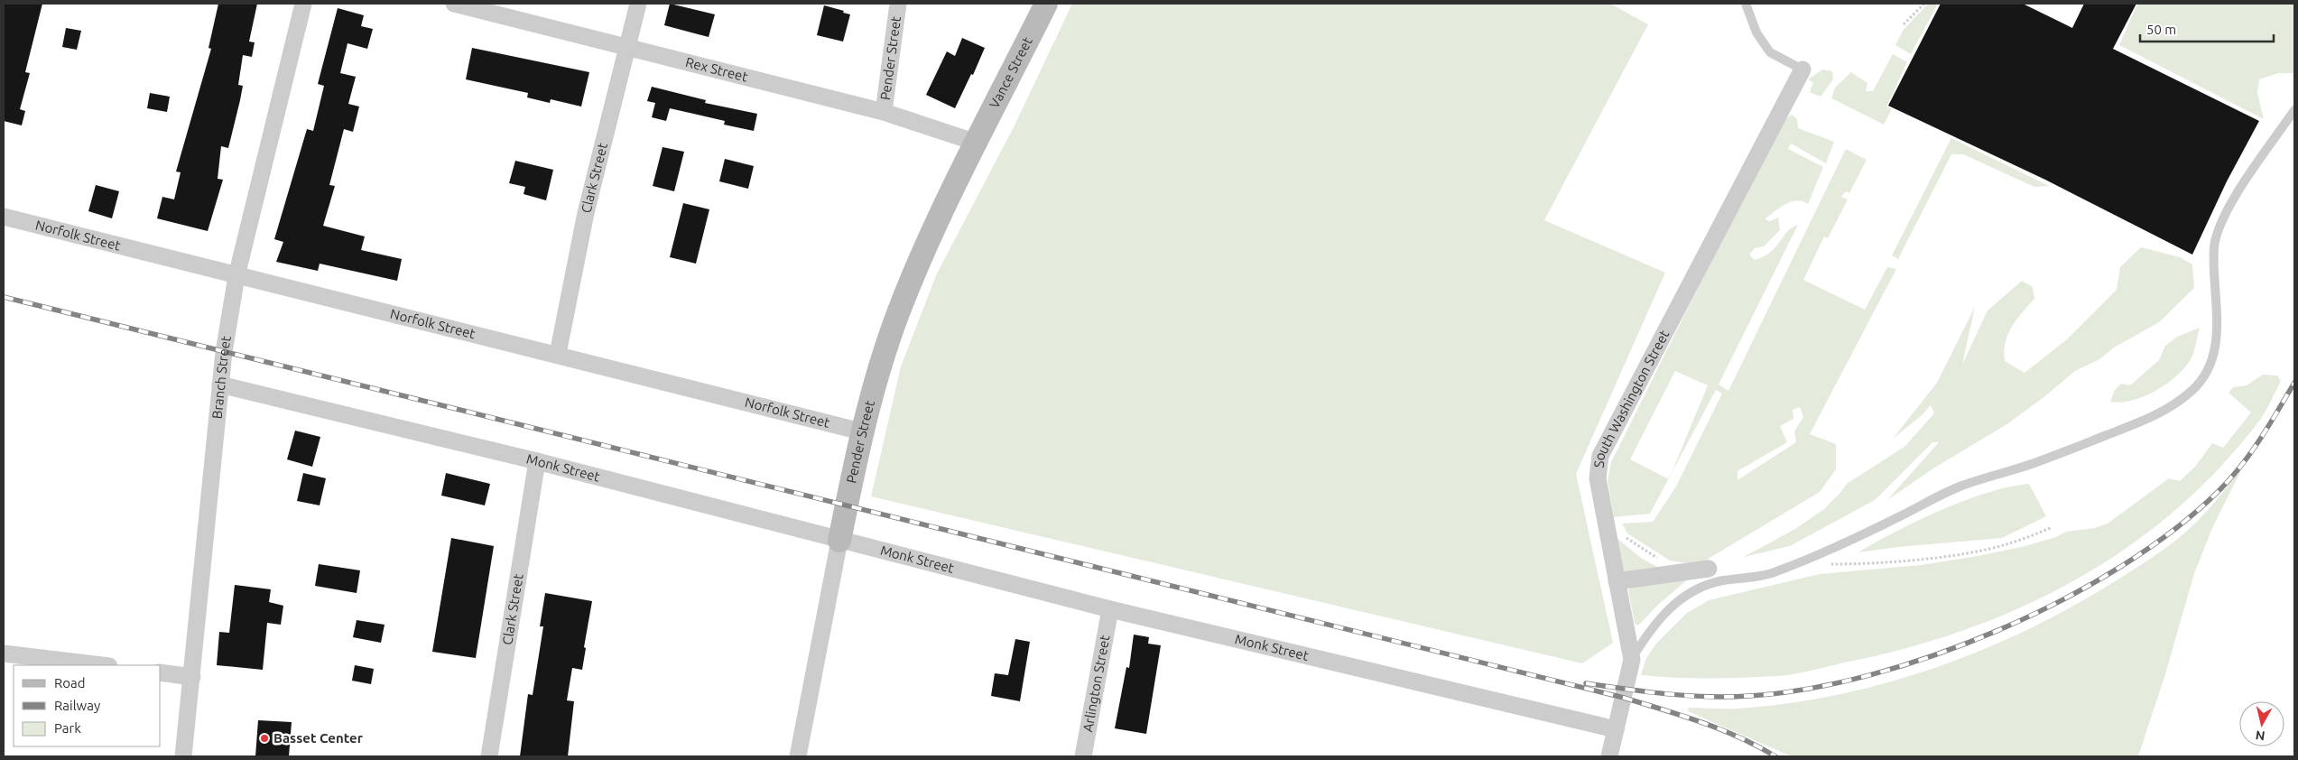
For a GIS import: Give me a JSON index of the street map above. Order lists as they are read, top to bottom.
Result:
{
  "streets": {
    "street": [
      "Pender Street",
      "Rex Street",
      "Vance Street",
      "Clark Street",
      "Norfolk Street",
      "Branch Street",
      "South Washington Street",
      "Monk Street",
      "Arlington Street"
    ]
  },
  "crossings": [
    ["Pender Street", "Rex Street"],
    ["Pender Street", "Vance Street"],
    ["Pender Street", "Norfolk Street"],
    ["Pender Street", "Monk Street"],
    ["Rex Street", "Vance Street"],
    ["Rex Street", "Clark Street"],
    ["Clark Street", "Norfolk Street"],
    ["Clark Street", "Monk Street"],
    ["Norfolk Street", "Branch Street"],
    ["Branch Street", "Monk Street"],
    ["South Washington Street", "Monk Street"],
    ["Monk Street", "Arlington Street"]
  ],
  "places": ["Basset Center"],
  "legend": ["Road", "Railway", "Park"],
  "scale_bar": "50 m",
  "north": "bottom"
}
